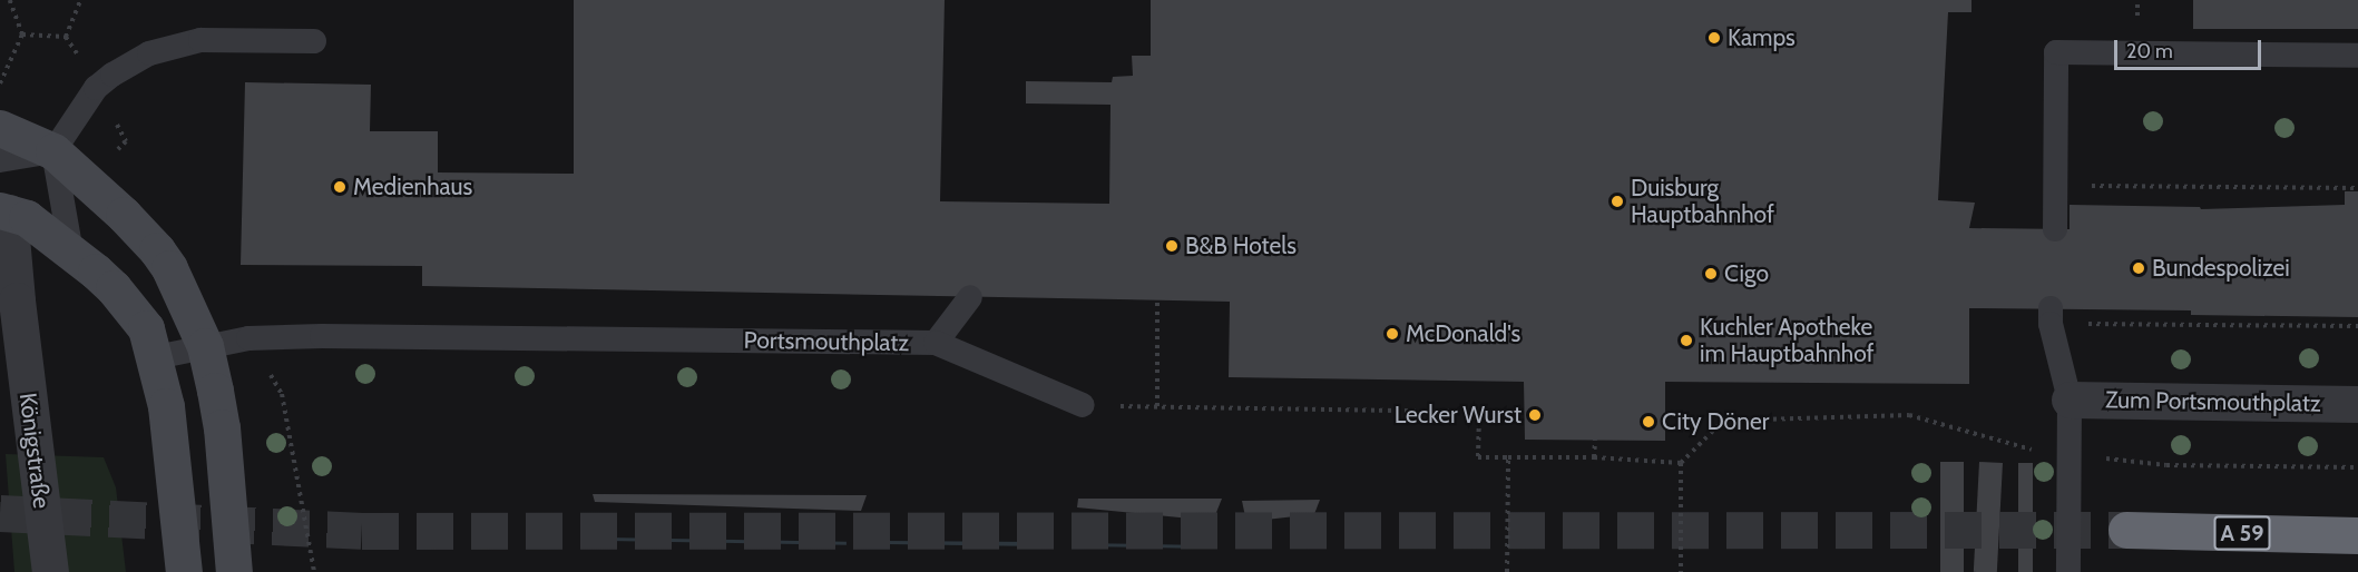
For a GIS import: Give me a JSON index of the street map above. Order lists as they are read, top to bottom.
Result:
{
  "streets": {
    "highway": ["A 59"],
    "street": ["Zum Portsmouthplatz", "Königstraße"],
    "lane": ["Portsmouthplatz"]
  },
  "places": [
    "Kamps",
    "Medienhaus",
    "Duisburg Hauptbahnhof",
    "B&B Hotels",
    "Bundespolizei",
    "Cigo",
    "McDonald's",
    "Kuchler Apotheke im Hauptbahnhof",
    "Lecker Wurst",
    "City Döner"
  ],
  "scale_bar": "20 m"
}
